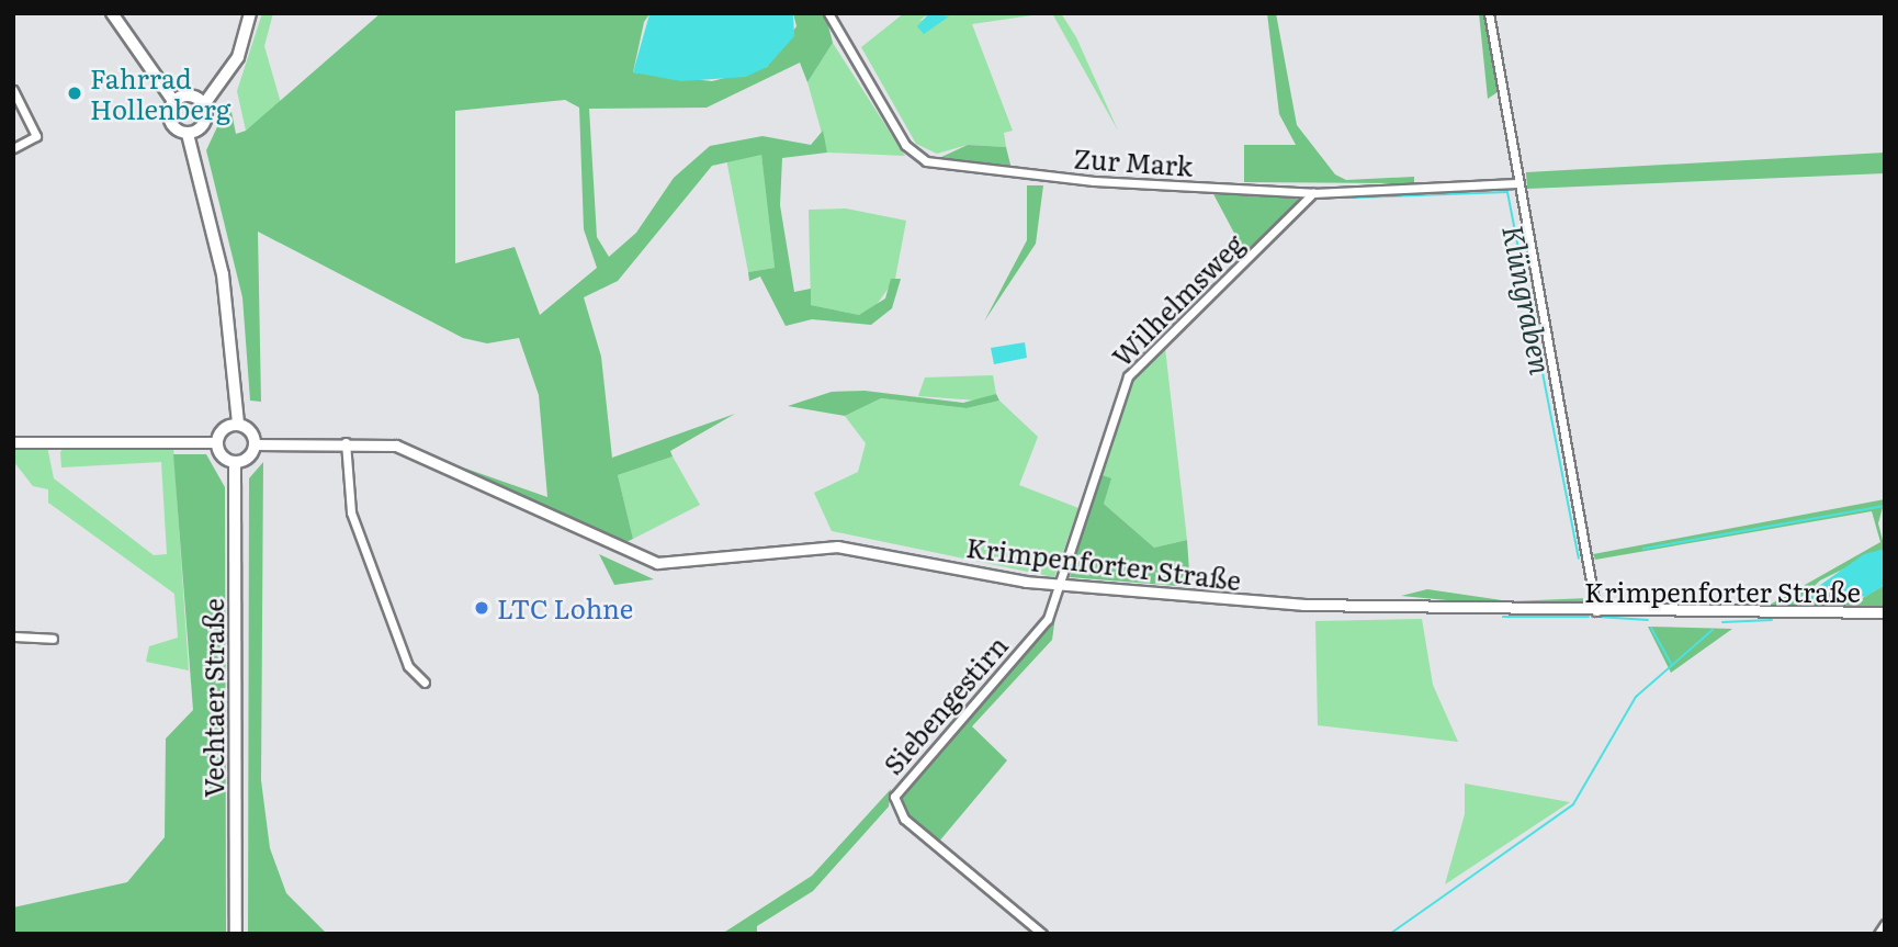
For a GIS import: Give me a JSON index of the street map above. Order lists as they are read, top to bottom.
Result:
{
  "streets": {
    "main road": ["Vechtaer Straße"],
    "street": [
      "Zur Mark",
      "Wilhelmsweg",
      "Krimpenforter Straße",
      "Siebengestirn"
    ]
  },
  "crossings": [
    ["Zur Mark", "Wilhelmsweg"],
    ["Wilhelmsweg", "Krimpenforter Straße"],
    ["Wilhelmsweg", "Siebengestirn"],
    ["Krimpenforter Straße", "Siebengestirn"]
  ],
  "water": ["Klüngraben"],
  "places": ["Fahrrad Hollenberg", "LTC Lohne"]
}
